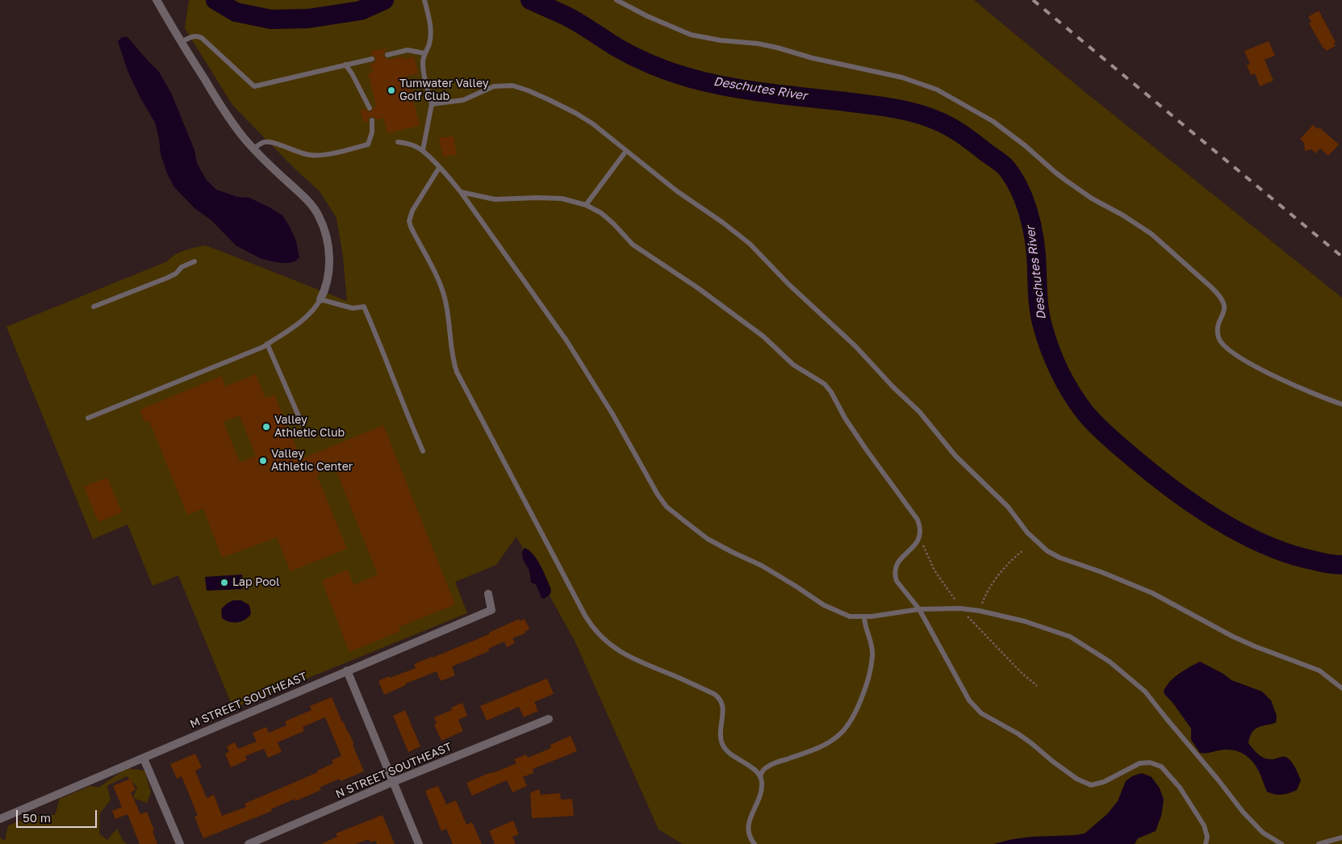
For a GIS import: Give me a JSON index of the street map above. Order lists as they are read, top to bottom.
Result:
{
  "streets": {
    "street": ["M STREET SOUTHEAST", "N STREET SOUTHEAST"]
  },
  "water": ["Deschutes River"],
  "places": [
    "Tumwater Valley Golf Club",
    "Valley Athletic Club",
    "Valley Athletic Center",
    "Lap Pool"
  ],
  "scale_bar": "50 m"
}
